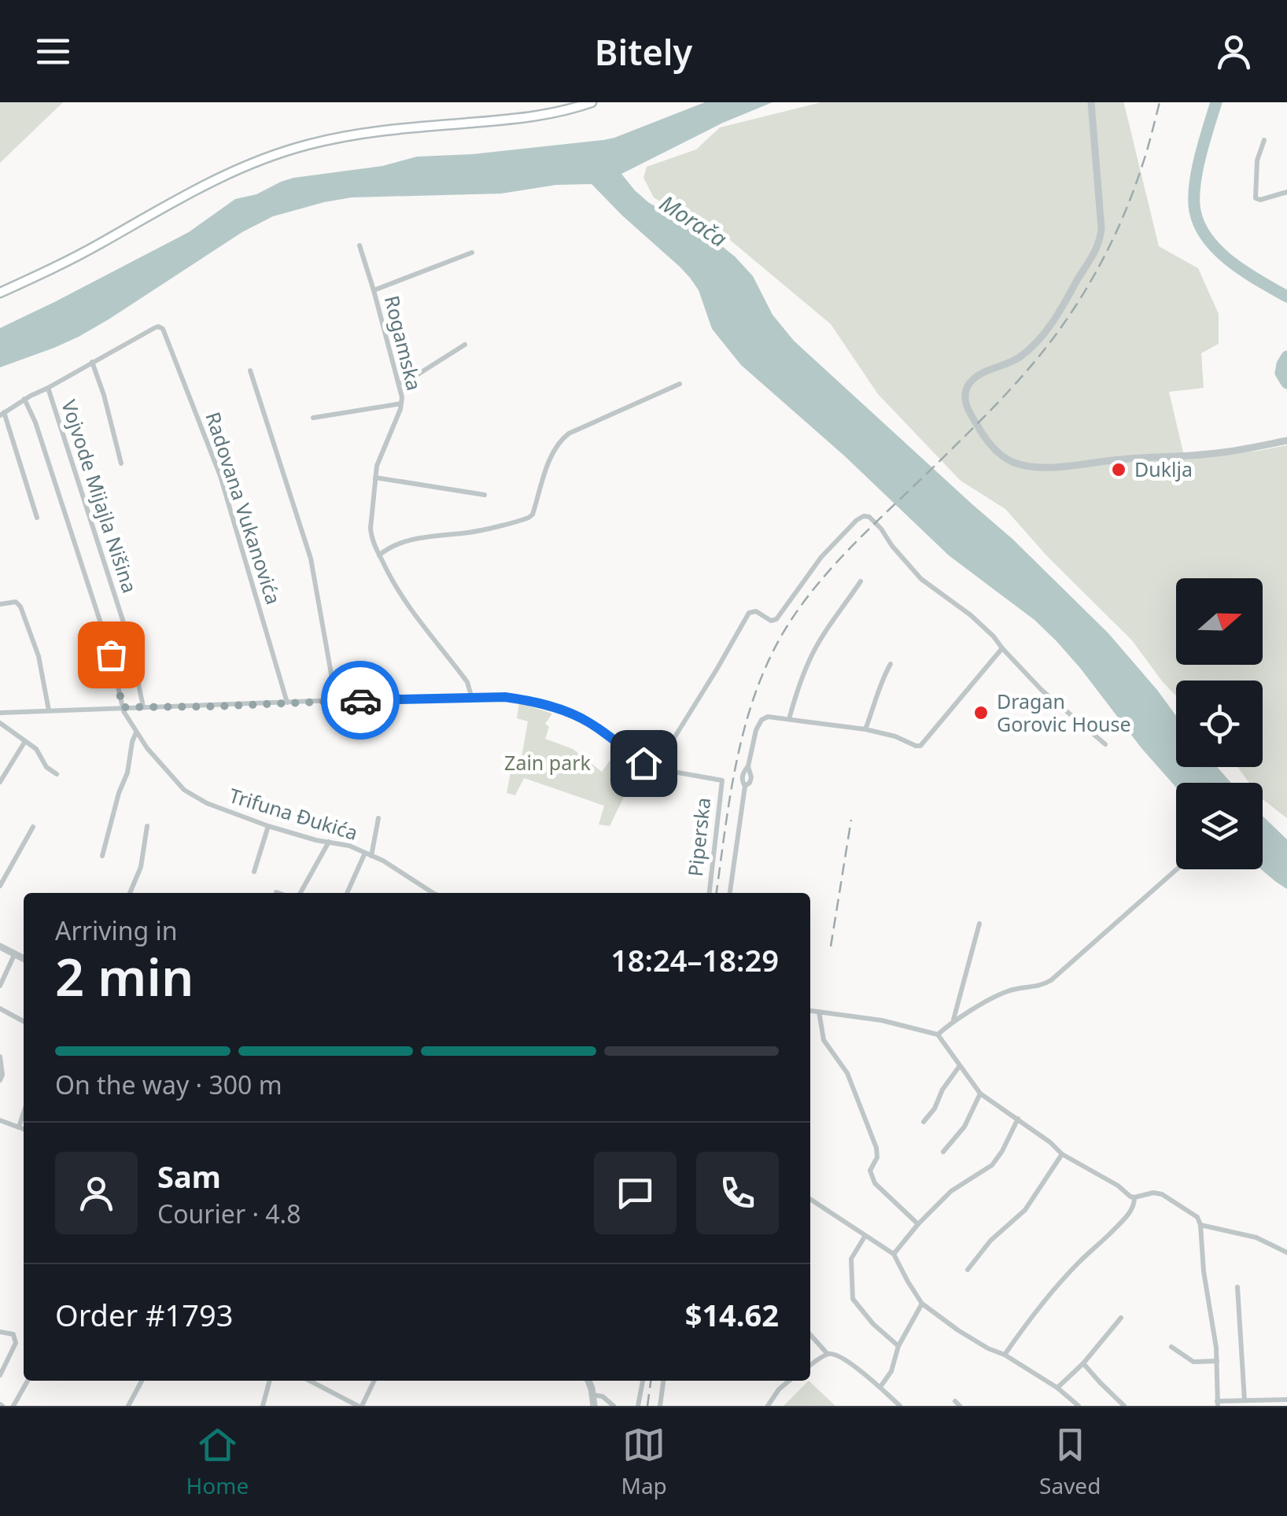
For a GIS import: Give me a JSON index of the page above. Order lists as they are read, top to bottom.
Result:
{
  "streets": {
    "street": [
      "Rogamska",
      "Vojvode Mijajla Nišina",
      "Radovana Vukanovića",
      "Trifuna Đukića",
      "Piperska"
    ]
  },
  "crossings": [
    ["Rogamska", "Piperska"],
    ["Vojvode Mijajla Nišina", "Piperska"],
    ["Radovana Vukanovića", "Piperska"],
    ["Trifuna Đukića", "Piperska"]
  ],
  "water": ["Morača"],
  "parks": ["Zain park"],
  "places": ["Duklja", "Dragan Gorovic House"],
  "north": "right",
  "page": {
    "header": "Bitely",
    "heading": ["2 min", "Arriving in", "18:24–18:29"],
    "panel": [
      "Sam",
      "Courier · 4.8",
      "Order #1793",
      "$14.62"
    ],
    "bar": "On the way · 300 m",
    "tabs": ["Home", "Map", "Saved"]
  }
}
